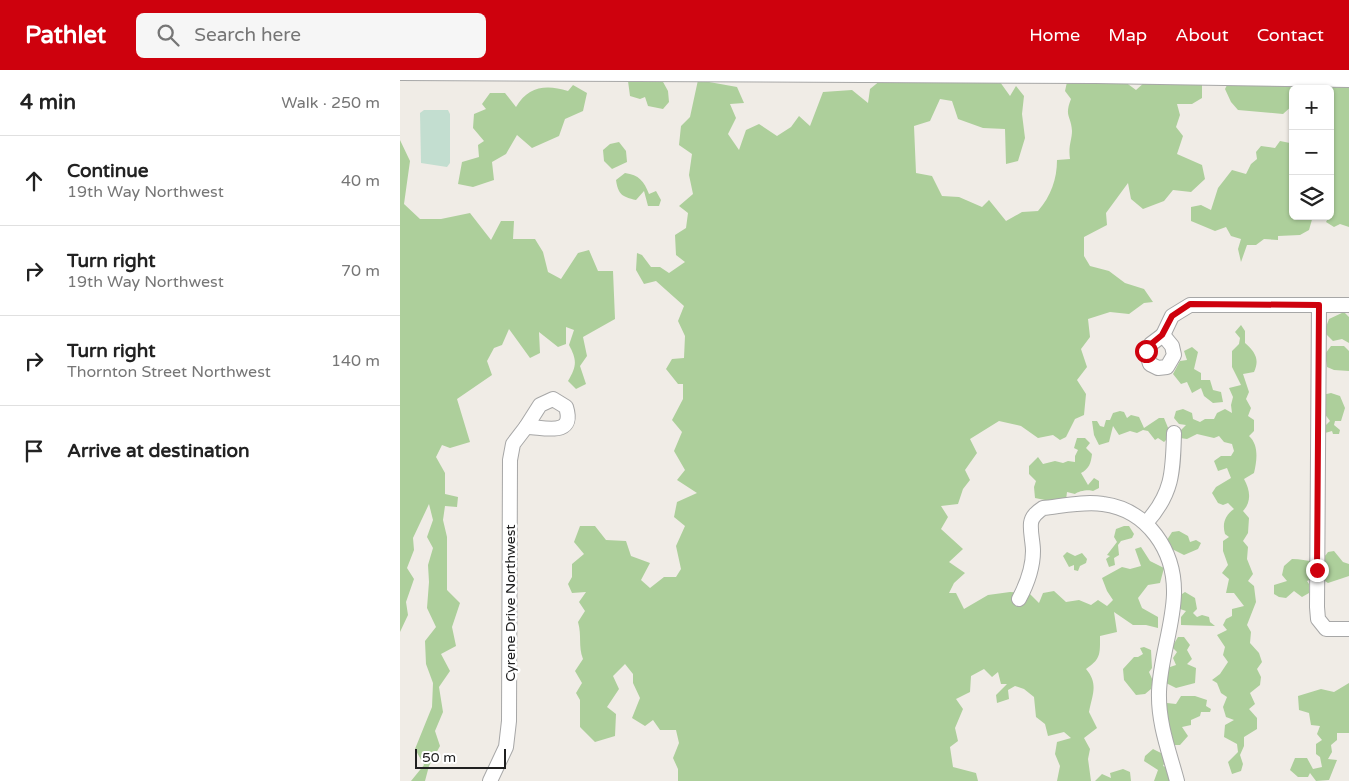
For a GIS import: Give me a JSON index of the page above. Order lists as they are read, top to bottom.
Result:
{
  "streets": {
    "street": ["Cyrene Drive Northwest"]
  },
  "scale_bar": "50 m",
  "page": {
    "header": "Pathlet",
    "search": "Search here",
    "nav": [
      "Home",
      "Map",
      "About",
      "Contact"
    ],
    "heading": ["4 min", "Walk · 250 m"],
    "map_buttons": ["+", "−"],
    "list": [
      ["Continue", "19th Way Northwest", "40 m"],
      ["Turn right", "19th Way Northwest", "70 m"],
      ["Turn right", "Thornton Street Northwest", "140 m"],
      "Arrive at destination"
    ],
    "scale": "50 m"
  }
}
